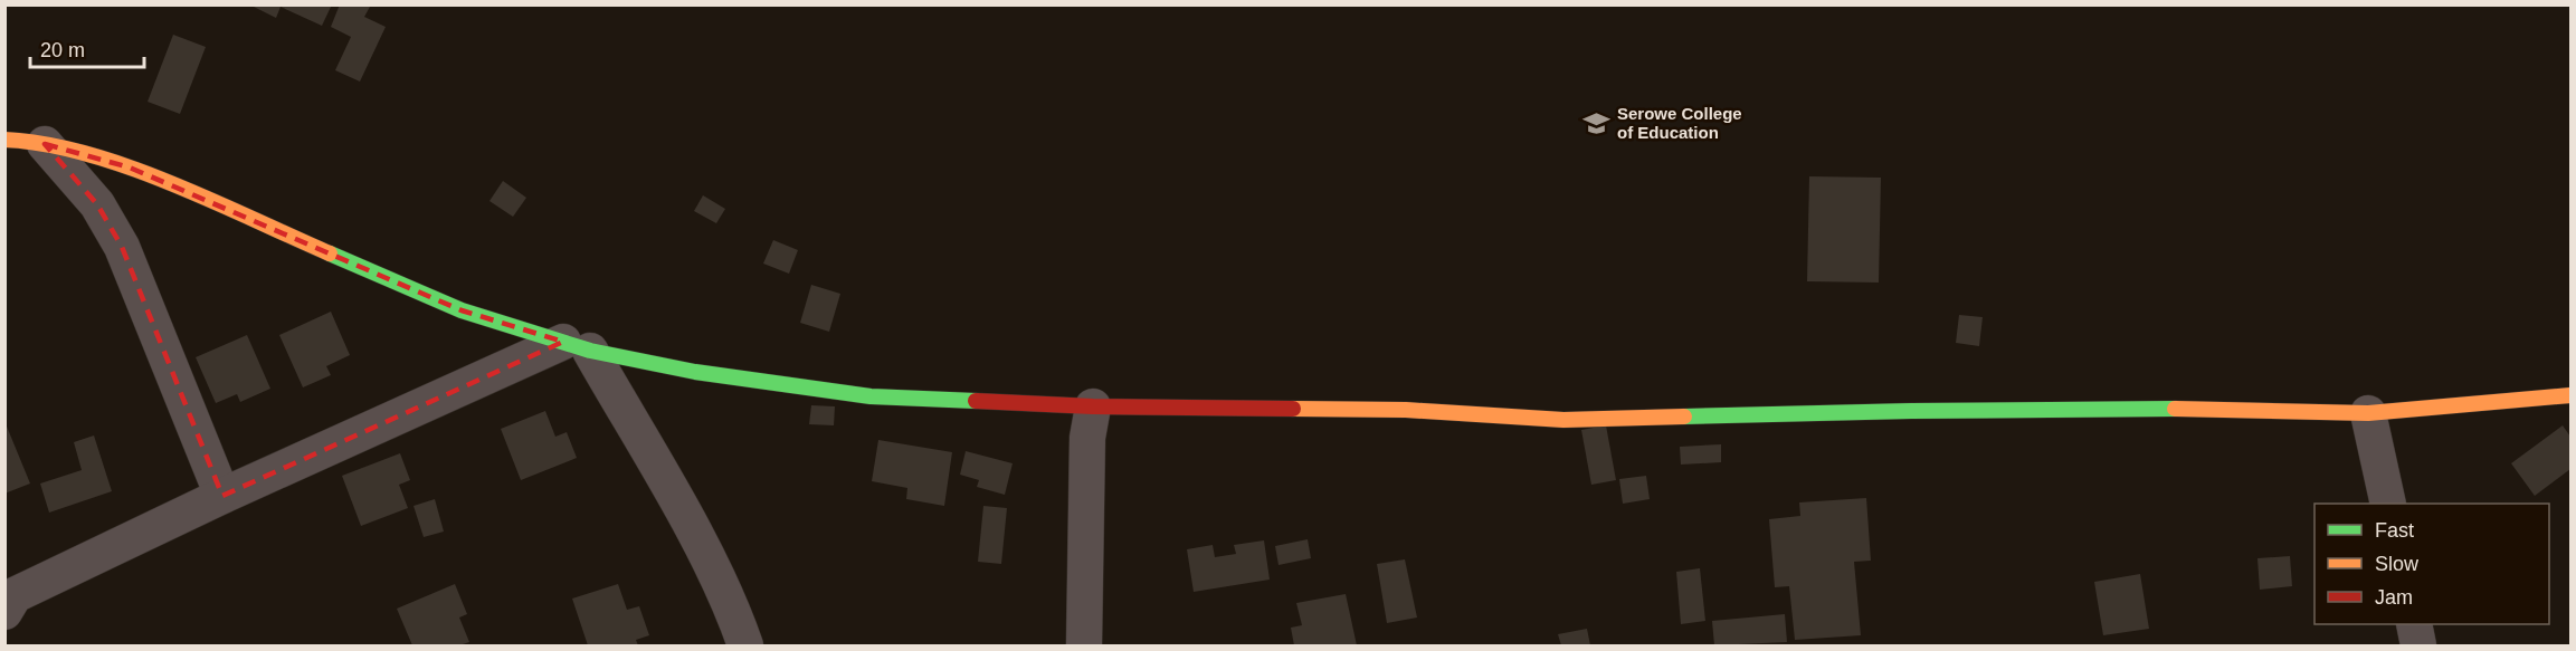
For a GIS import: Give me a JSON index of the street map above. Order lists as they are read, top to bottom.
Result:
{
  "places": {
    "school or university": ["Serowe College of Education"]
  },
  "legend": ["Fast", "Slow", "Jam"],
  "scale_bar": "20 m"
}
